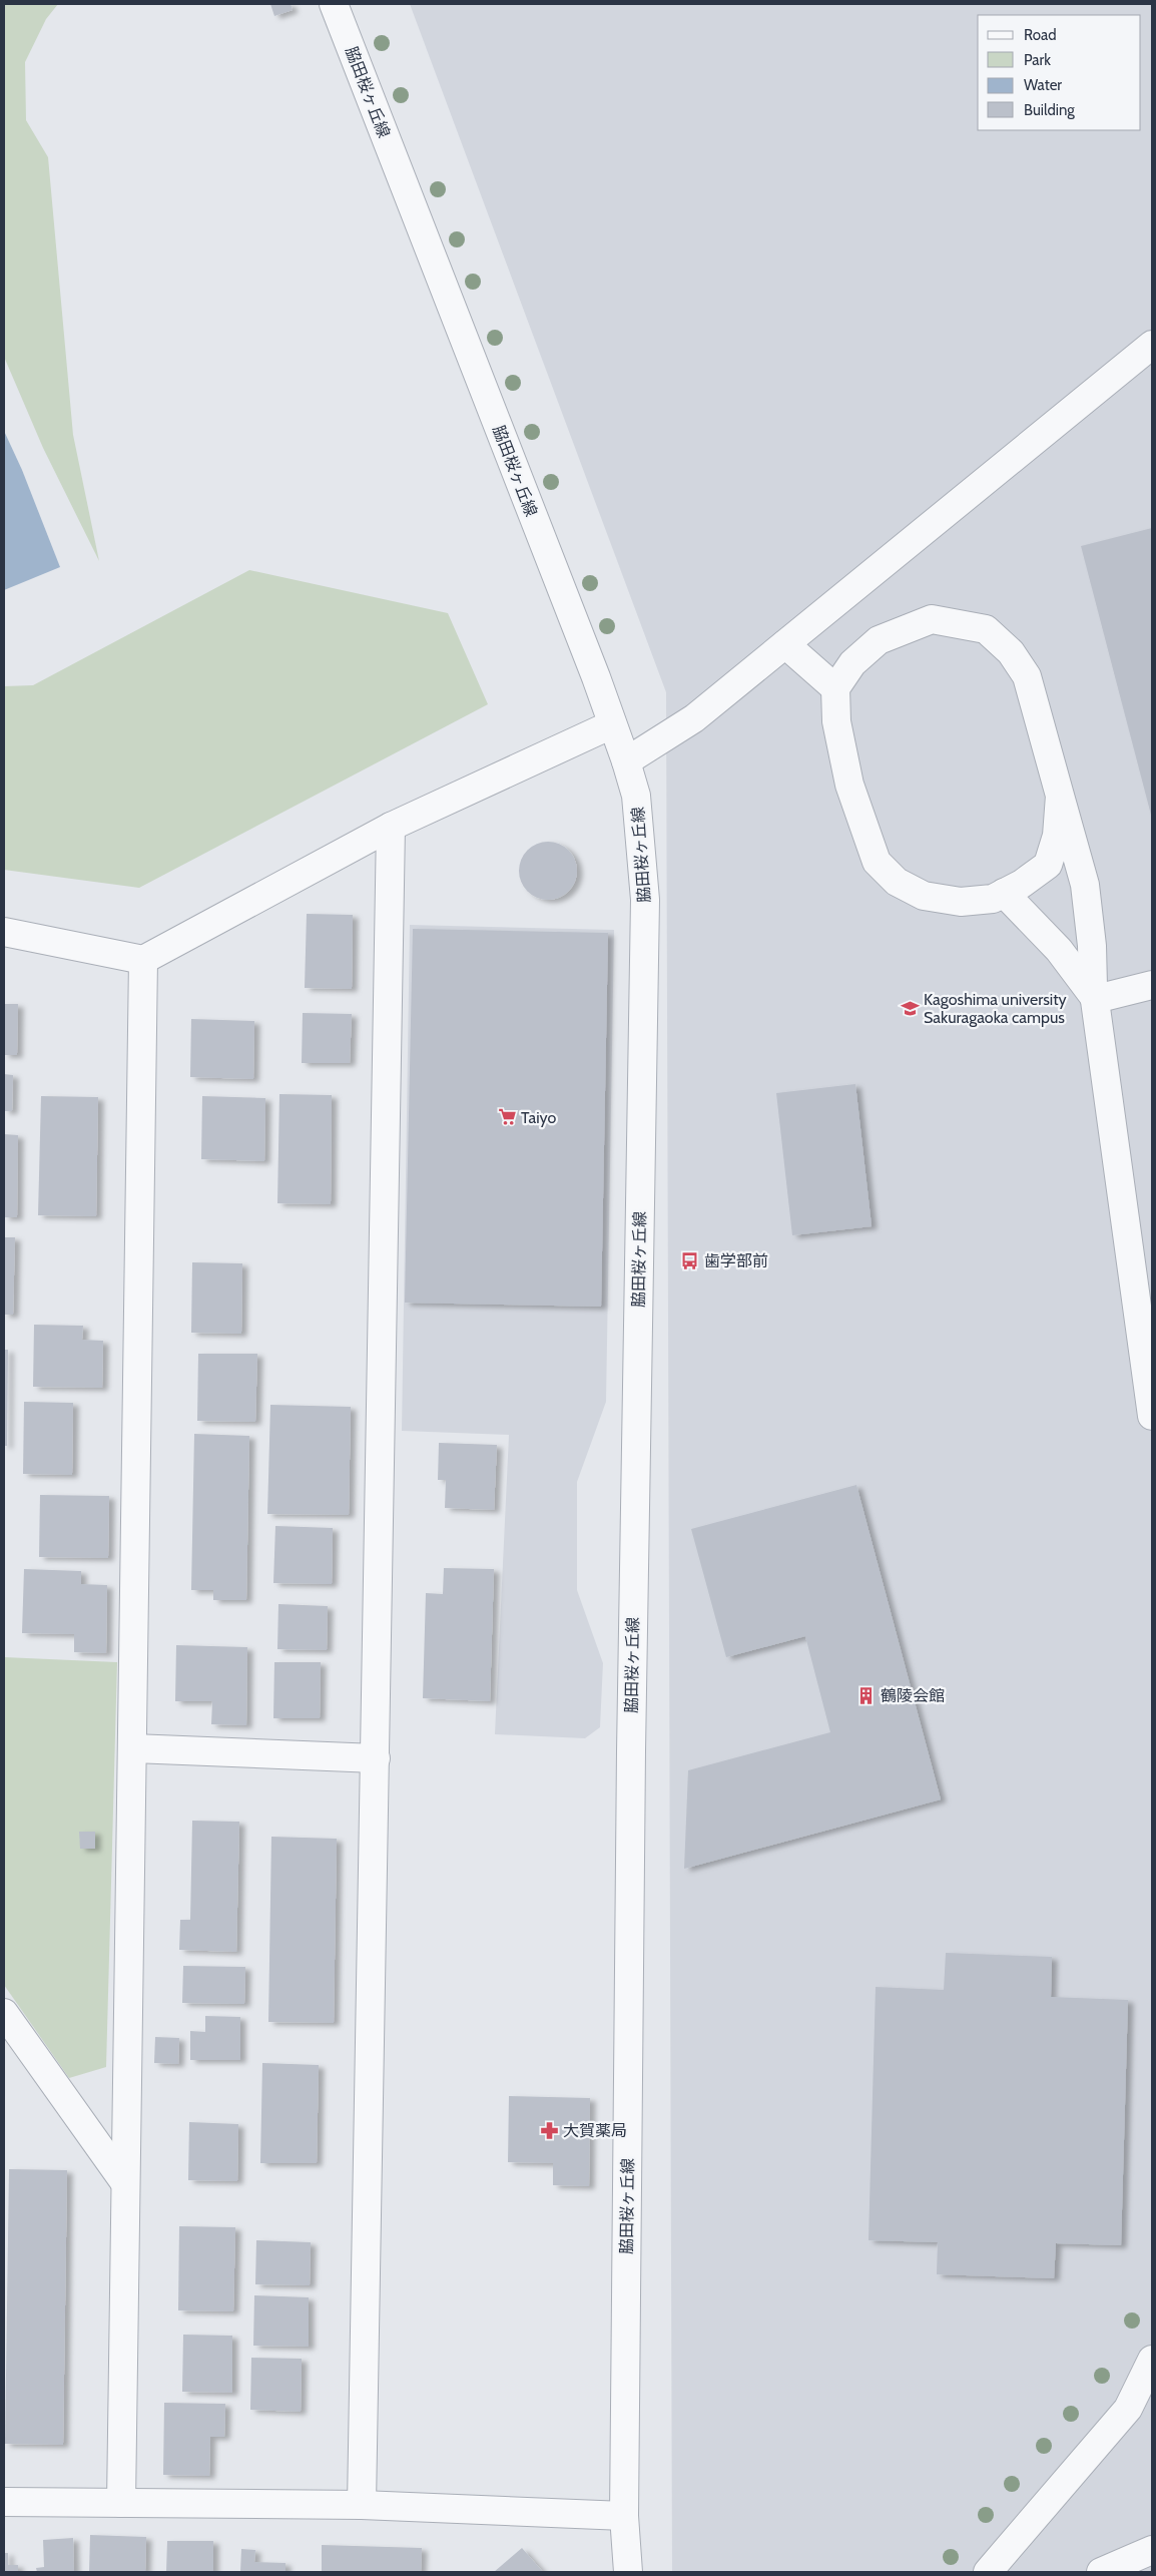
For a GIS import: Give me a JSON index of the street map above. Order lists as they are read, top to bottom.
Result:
{
  "streets": {
    "street": ["脇田桜ヶ丘線"]
  },
  "places": {
    "school or university": ["Kagoshima university Sakuragaoka campus"],
    "supermarket": ["Taiyo"],
    "bus stop": ["歯学部前"],
    "building": ["鶴陵会館"],
    "pharmacy": ["大賀薬局"]
  },
  "legend": [
    "Road",
    "Park",
    "Water",
    "Building"
  ]
}
